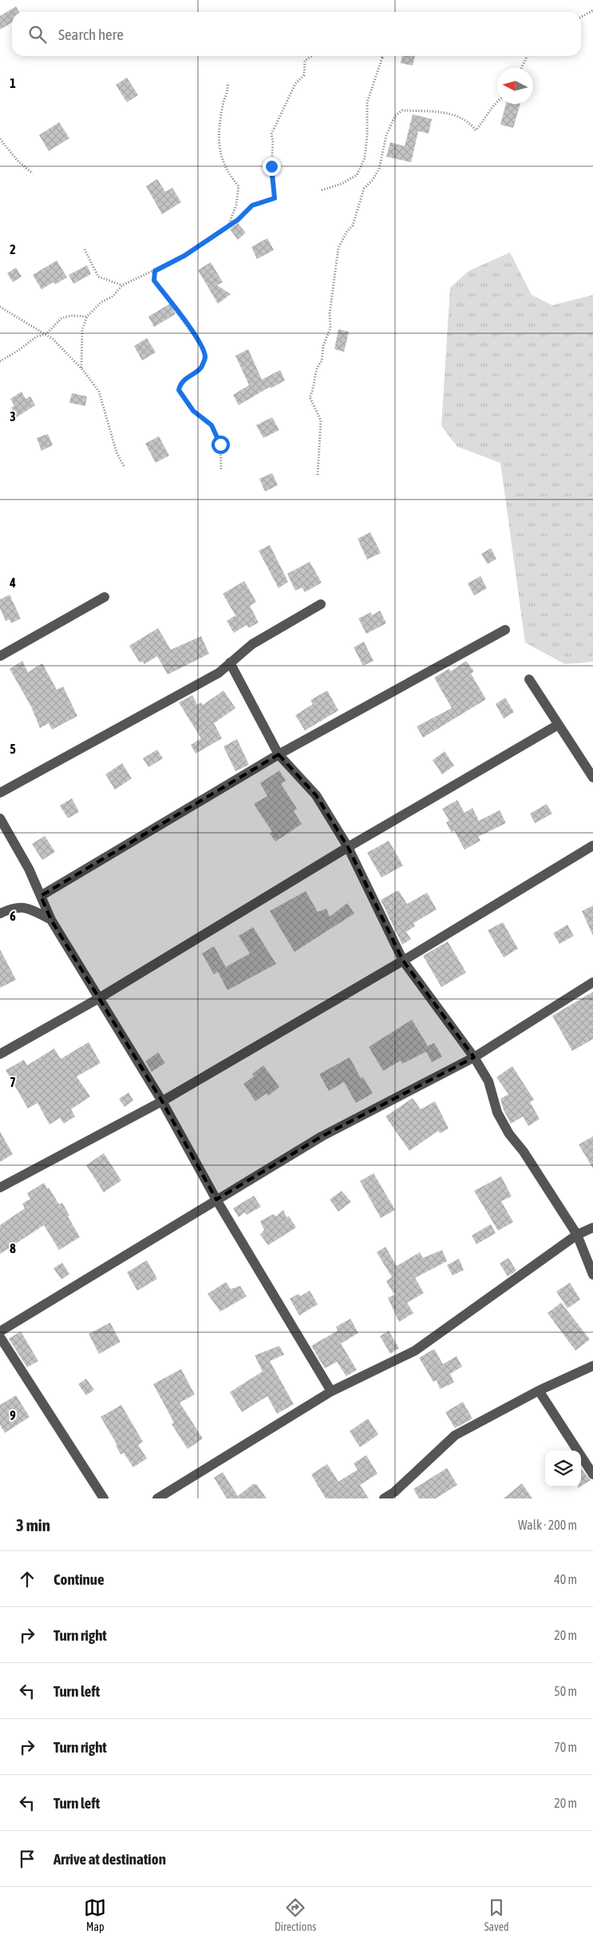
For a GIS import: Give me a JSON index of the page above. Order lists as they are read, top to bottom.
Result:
{
  "north": "left",
  "page": {
    "search": "Search here",
    "heading": ["3 min", "Walk · 200 m"],
    "list": [
      ["Continue", "40 m"],
      ["Turn right", "20 m"],
      ["Turn left", "50 m"],
      ["Turn right", "70 m"],
      ["Turn left", "20 m"],
      "Arrive at destination"
    ],
    "nav": ["Map", "Directions", "Saved"]
  },
  "grid": {
    "rows": [
      "1",
      "2",
      "3",
      "4",
      "5",
      "6",
      "7",
      "8",
      "9"
    ]
  }
}
